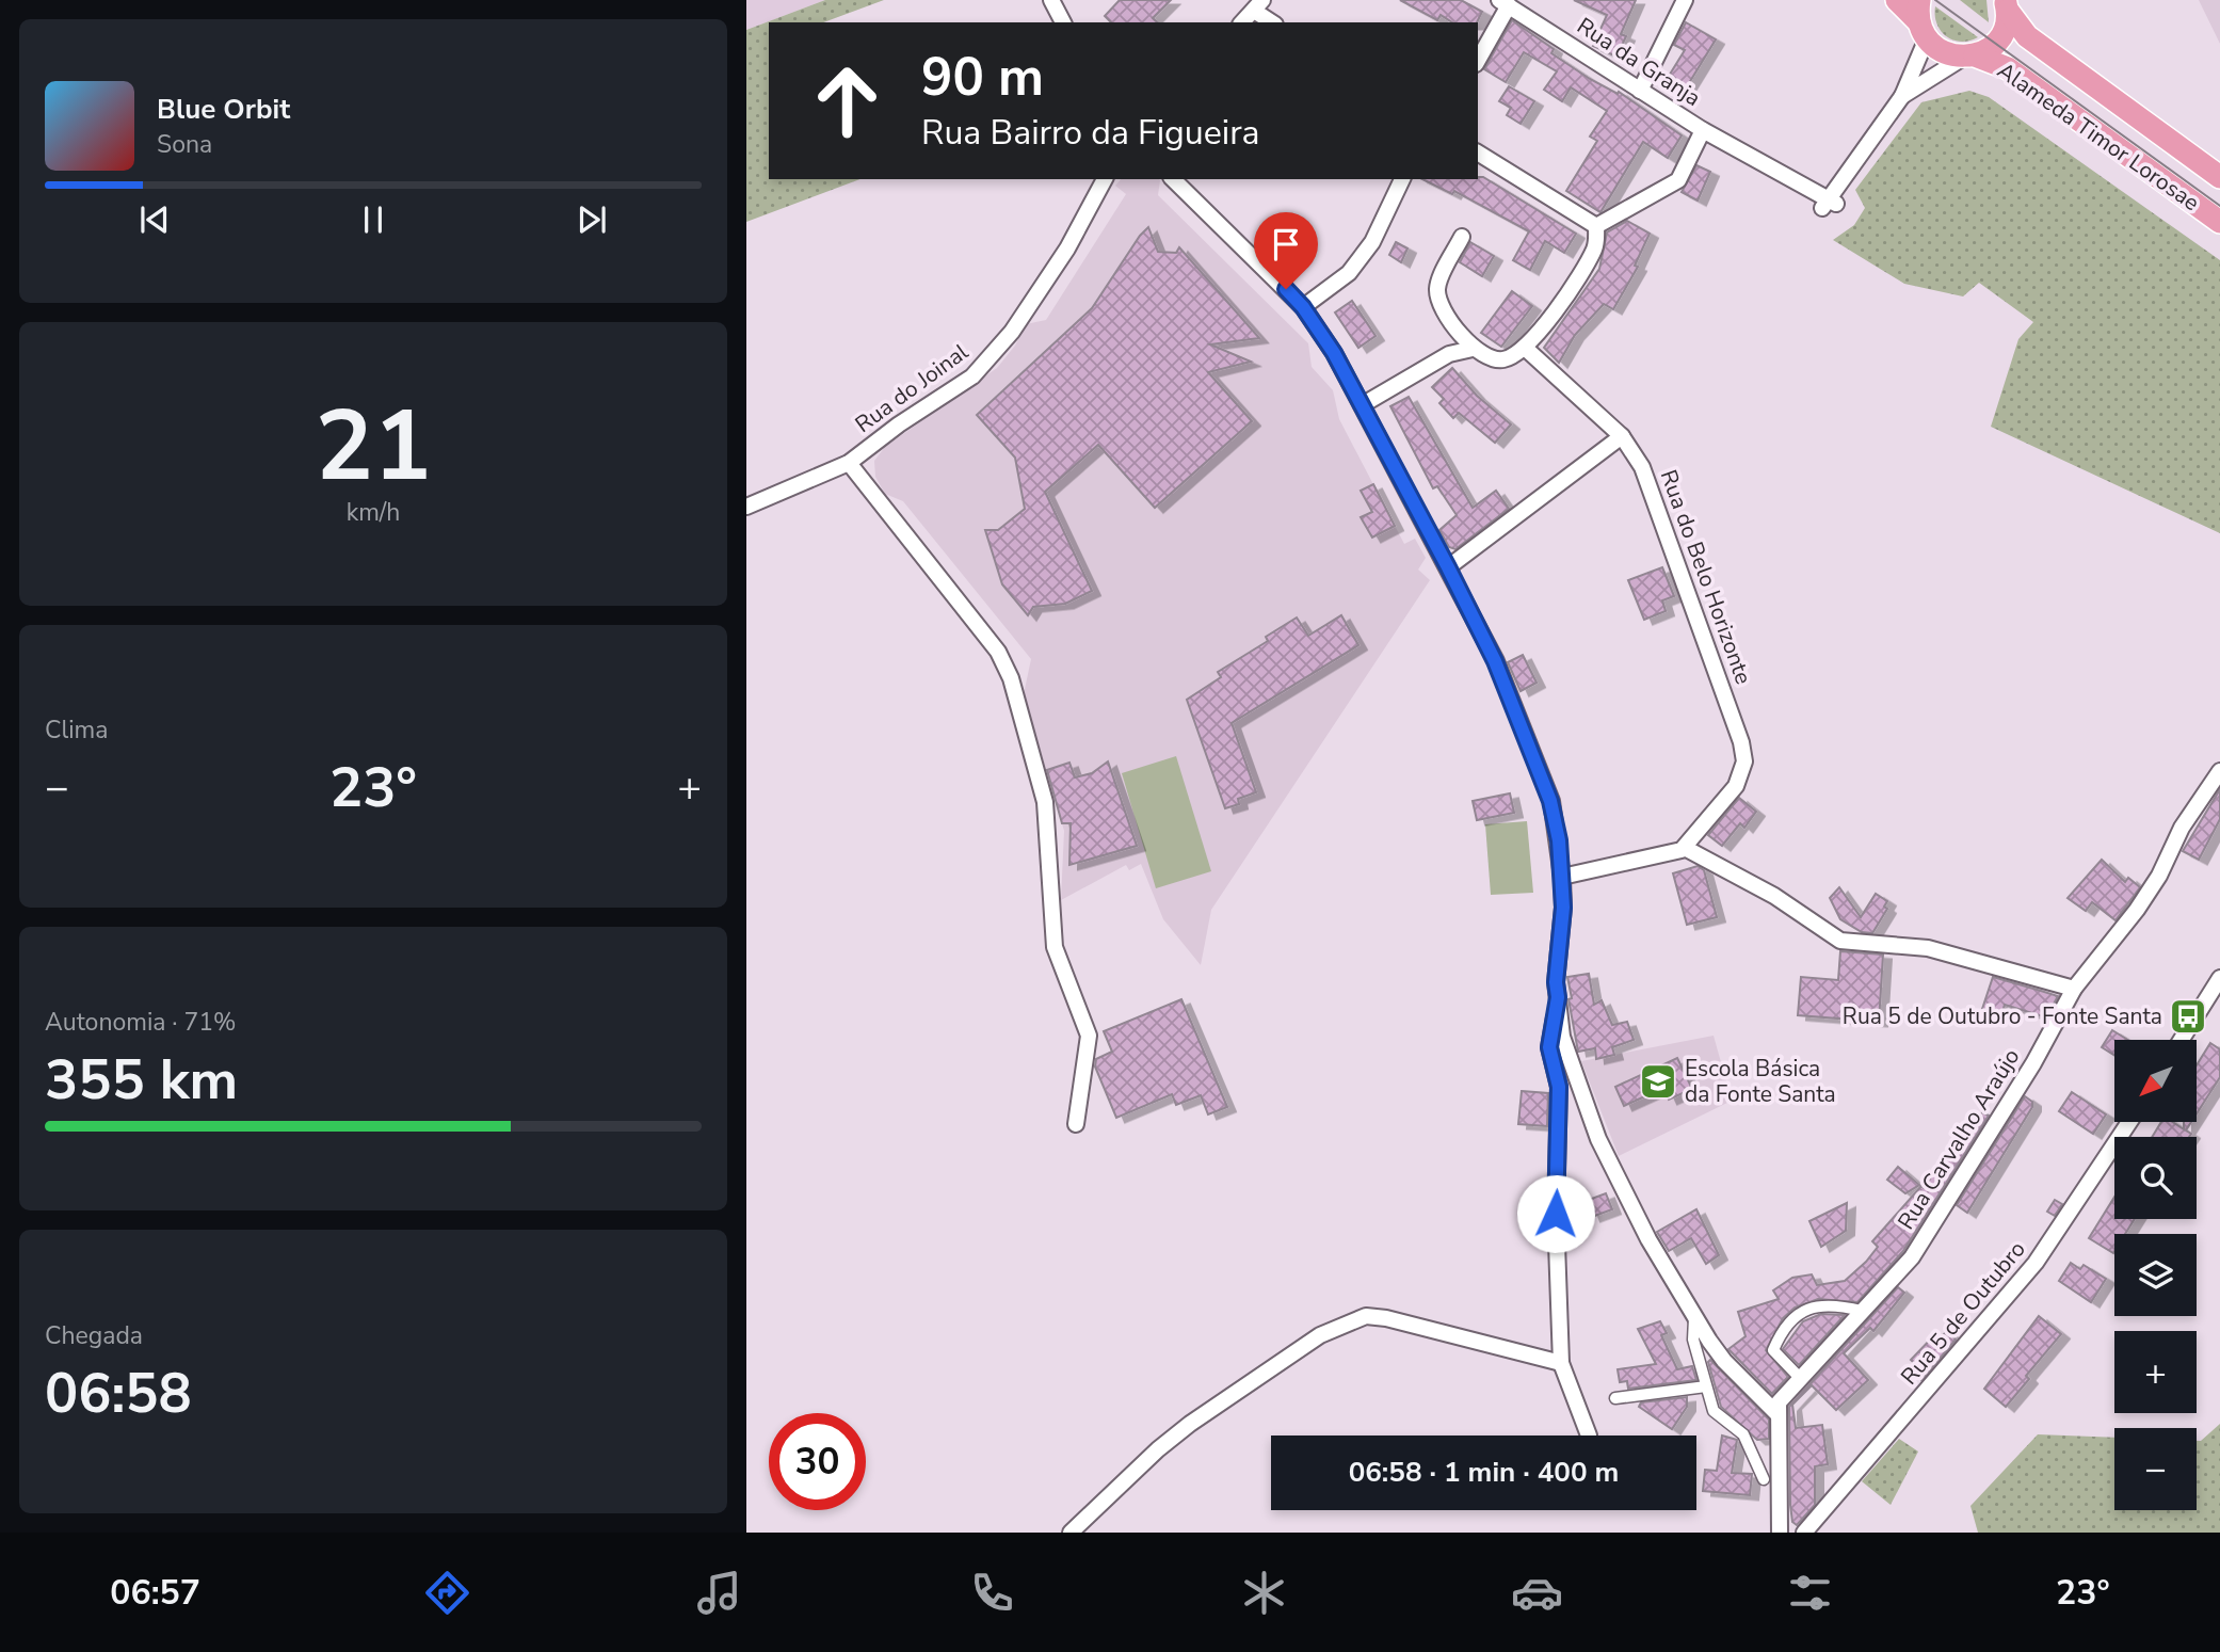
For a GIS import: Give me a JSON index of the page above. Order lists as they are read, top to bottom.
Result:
{
  "streets": {
    "main road": ["Alameda Timor Lorosae"],
    "street": [
      "Rua da Granja",
      "Rua do Joinal",
      "Rua do Belo Horizonte",
      "Rua Carvalho Araújo",
      "Rua 5 de Outubro"
    ]
  },
  "places": {
    "bus stop": ["Rua 5 de Outubro - Fonte Santa"],
    "school or university": ["Escola Básica da Fonte Santa"]
  },
  "north": "bottom left",
  "page": {
    "turn": ["90 m", "Rua Bairro da Figueira"],
    "song": ["Blue Orbit", "Sona"],
    "tile": [
      ["21", "km/h"],
      "Clima",
      ["Autonomia · 71%", "355 km"],
      ["Chegada", "06:58"]
    ],
    "heat": ["−", "23°", "+"],
    "map_buttons": ["+", "−"],
    "limit": "30",
    "trip": "06:58 · 1 min · 400 m",
    "tabs": ["06:57", "23°"]
  }
}
